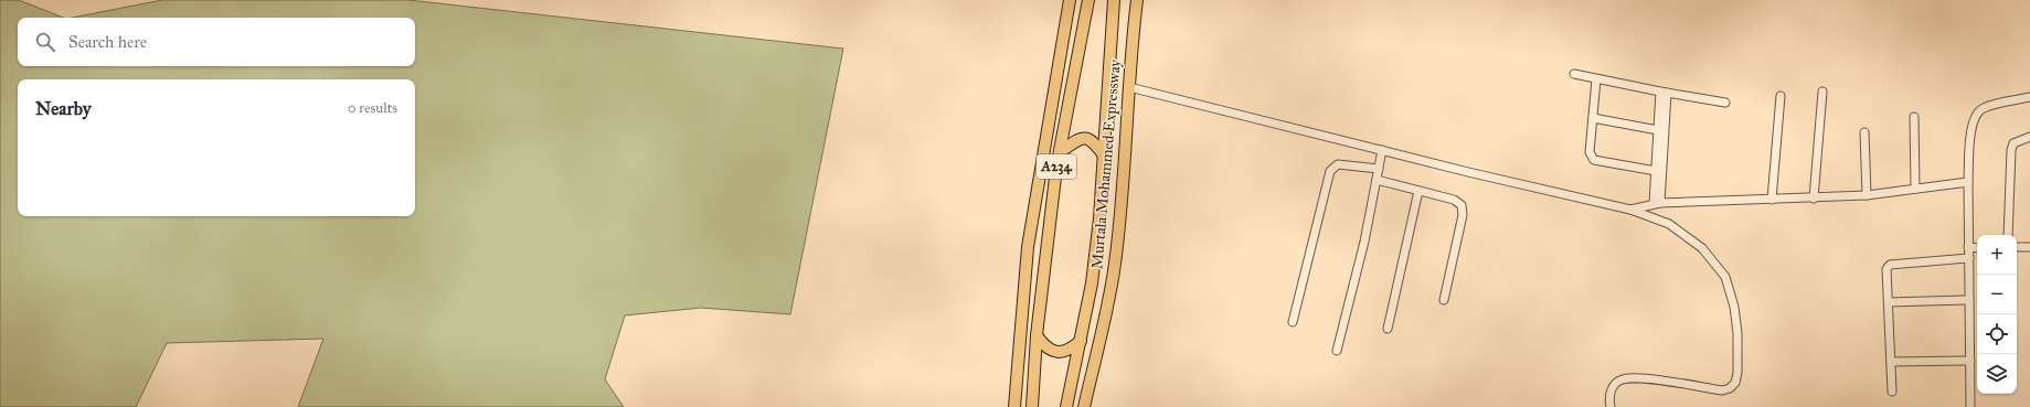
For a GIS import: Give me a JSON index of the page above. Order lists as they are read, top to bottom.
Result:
{
  "streets": {
    "highway": ["Murtala Mohammed Expressway", "A234"]
  },
  "page": {
    "search": "Search here",
    "heading": ["Nearby", "0 results"],
    "map_buttons": ["+", "−"]
  }
}
